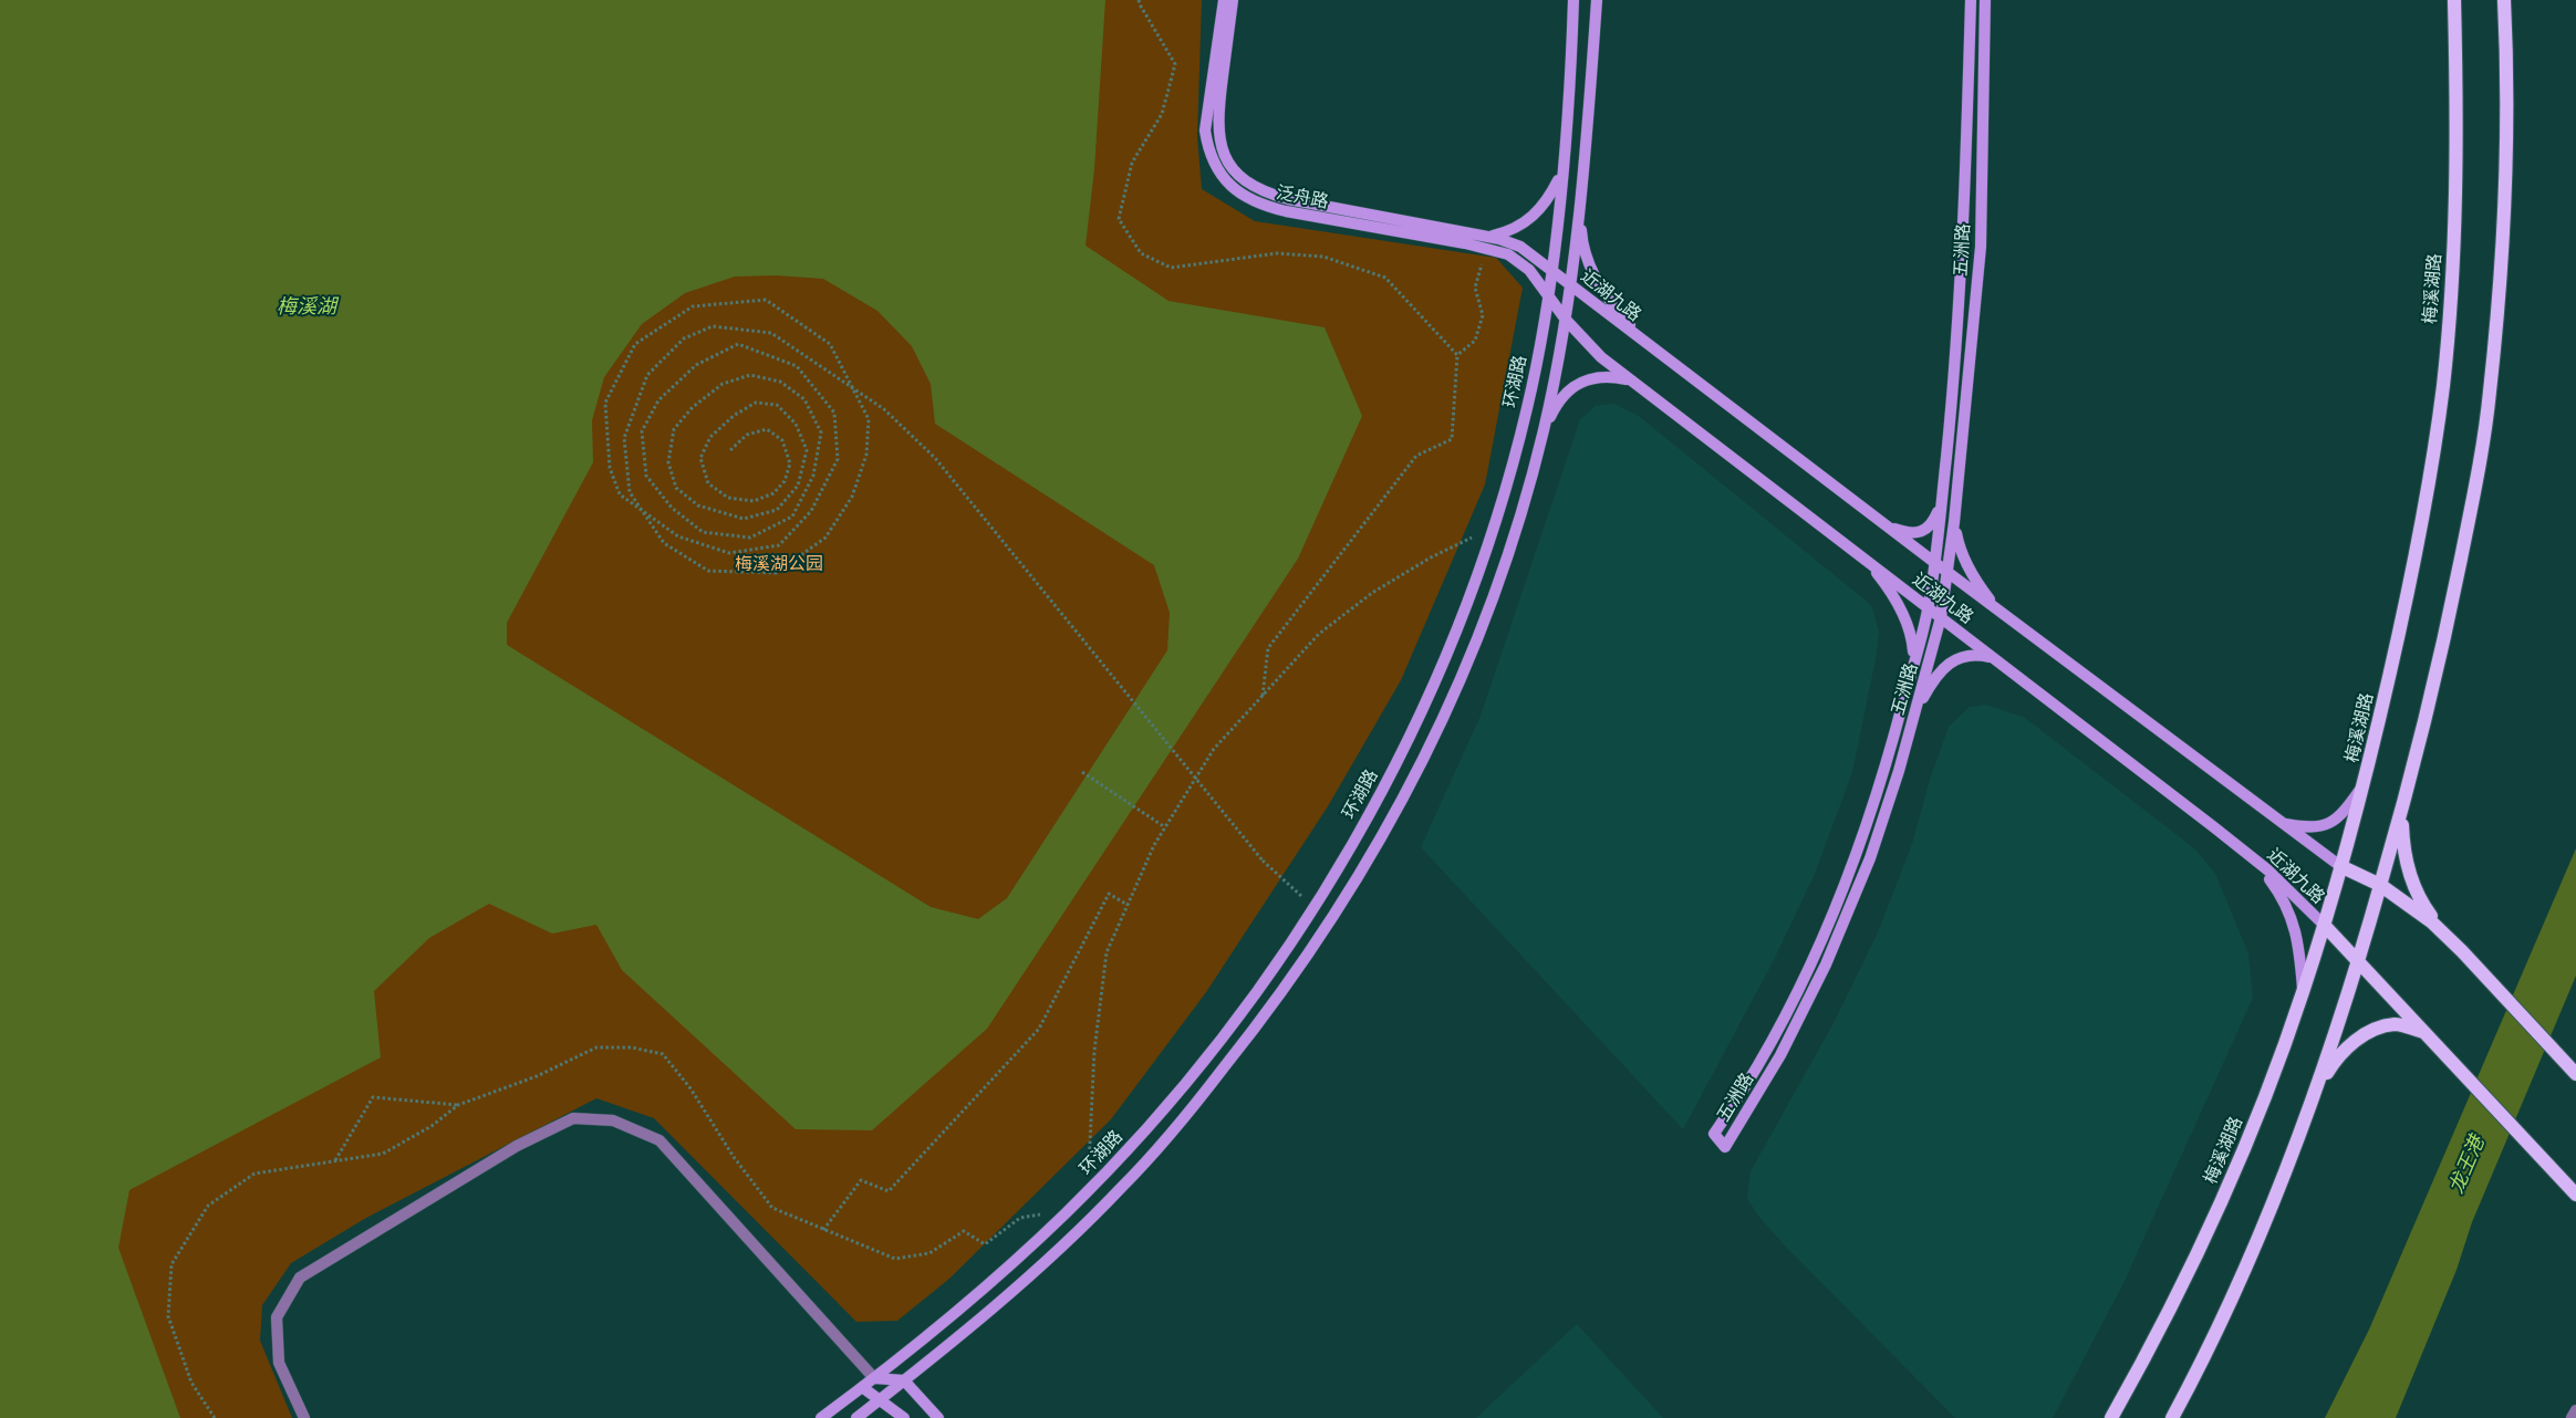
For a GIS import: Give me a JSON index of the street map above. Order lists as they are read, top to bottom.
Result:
{
  "streets": {
    "main road": [
      "泛舟路",
      "五洲路",
      "梅溪湖路",
      "近湖九路",
      "环湖路"
    ]
  },
  "crossings": [
    ["泛舟路", "近湖九路"],
    ["泛舟路", "环湖路"],
    ["五洲路", "近湖九路"],
    ["梅溪湖路", "近湖九路"],
    ["近湖九路", "环湖路"]
  ],
  "water": ["梅溪湖", "龙王港"],
  "parks": ["梅溪湖公园"]
}
